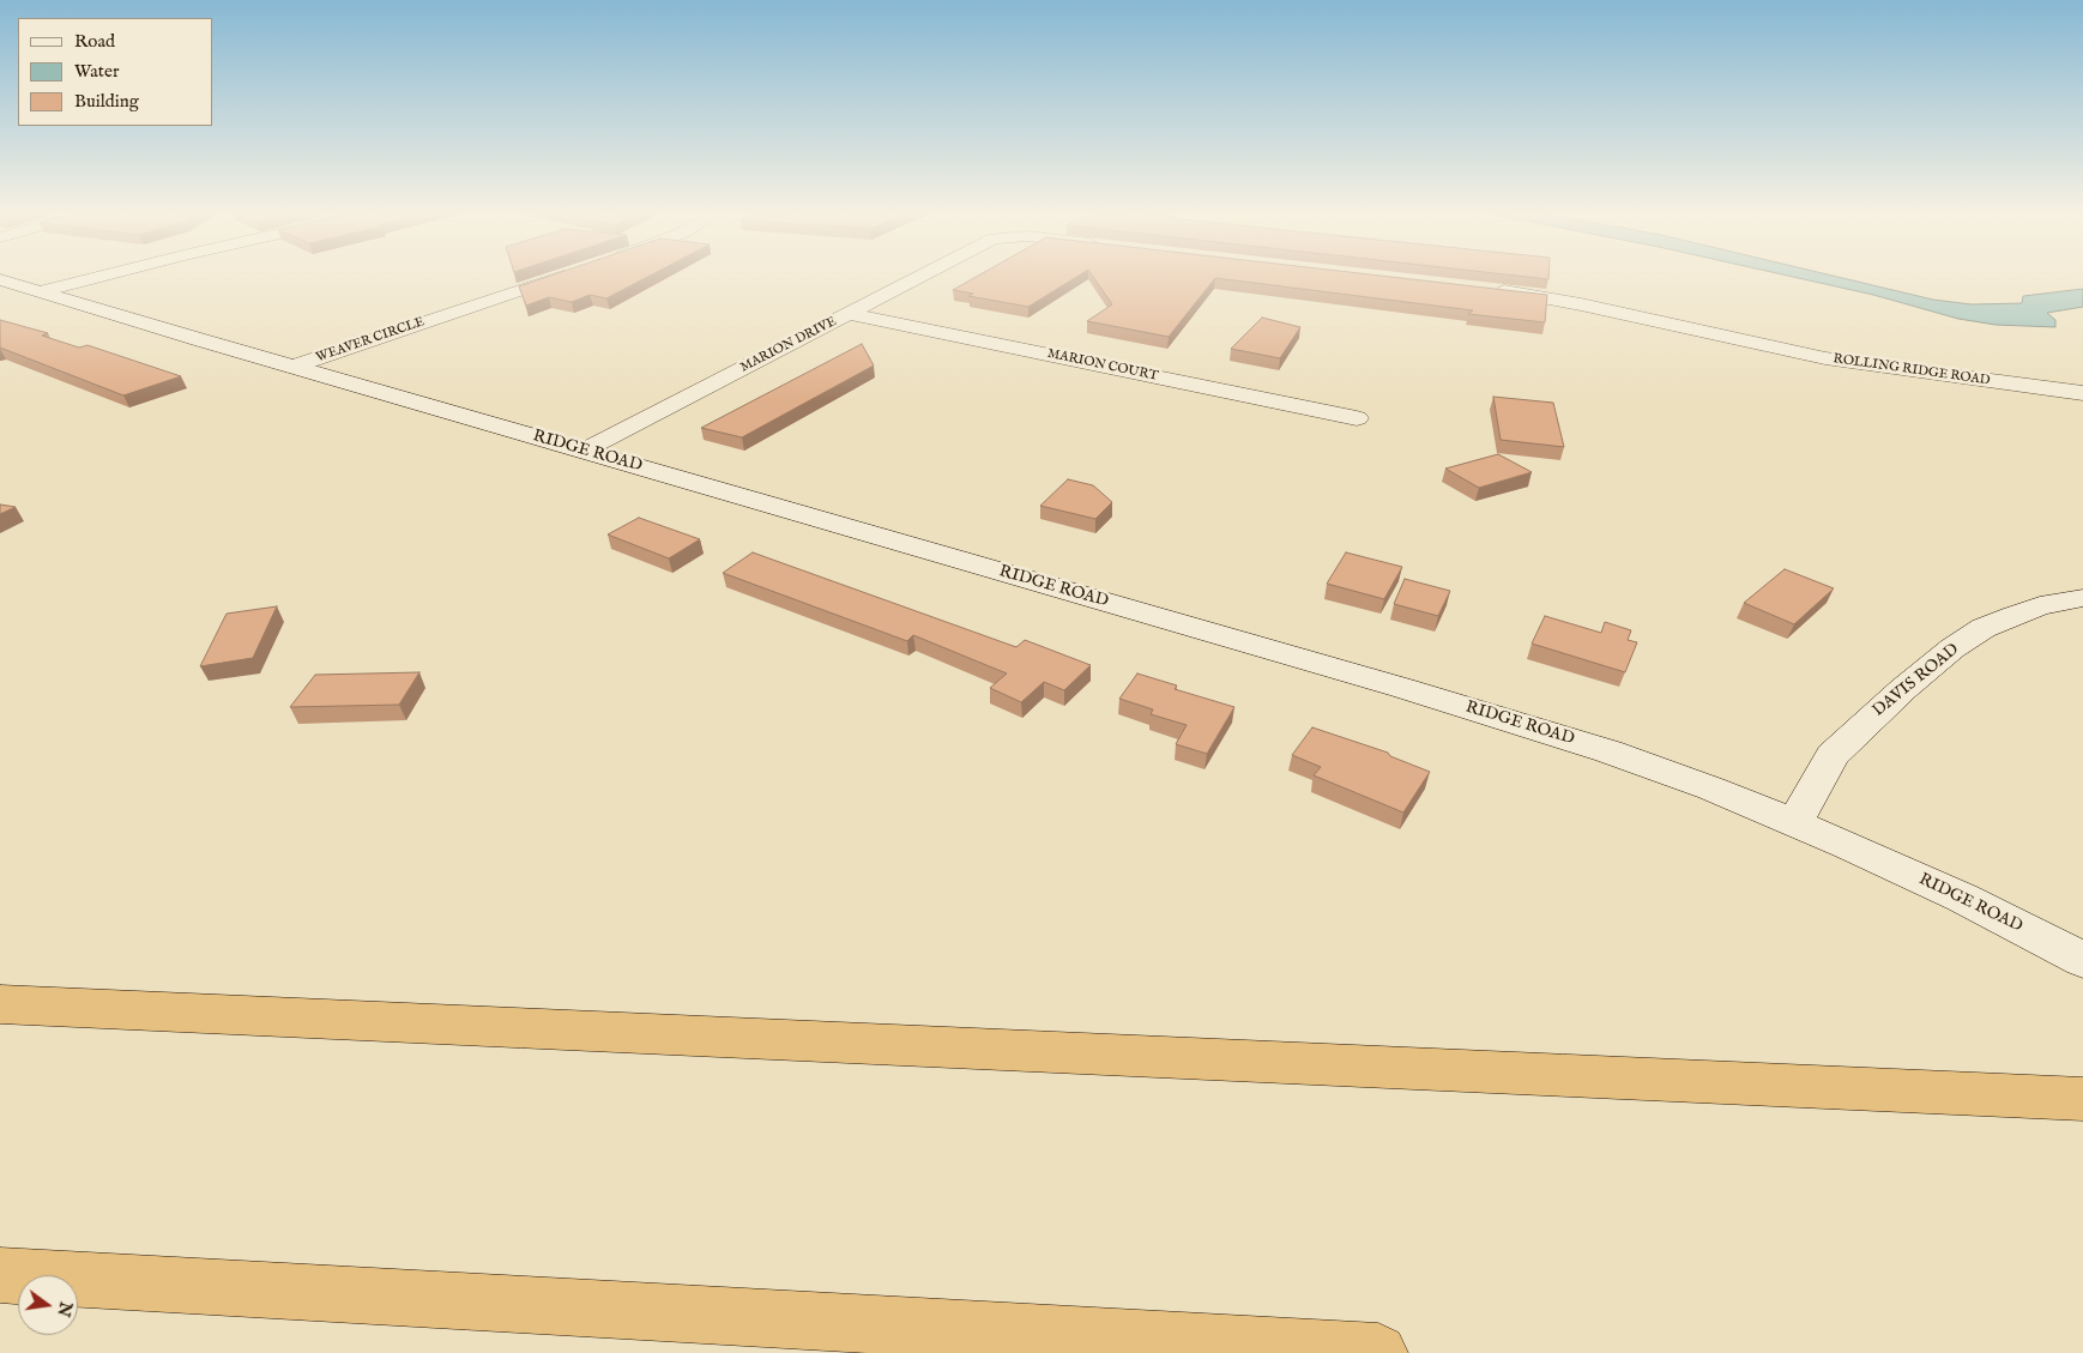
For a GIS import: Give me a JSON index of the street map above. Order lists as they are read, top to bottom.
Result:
{
  "streets": {
    "street": [
      "WEAVER CIRCLE",
      "MARION DRIVE",
      "MARION COURT",
      "ROLLING RIDGE ROAD",
      "RIDGE ROAD",
      "DAVIS ROAD"
    ]
  },
  "crossings": [
    ["WEAVER CIRCLE", "RIDGE ROAD"],
    ["MARION DRIVE", "MARION COURT"],
    ["MARION DRIVE", "RIDGE ROAD"],
    ["RIDGE ROAD", "DAVIS ROAD"]
  ],
  "legend": ["Road", "Water", "Building"],
  "north": "right"
}
